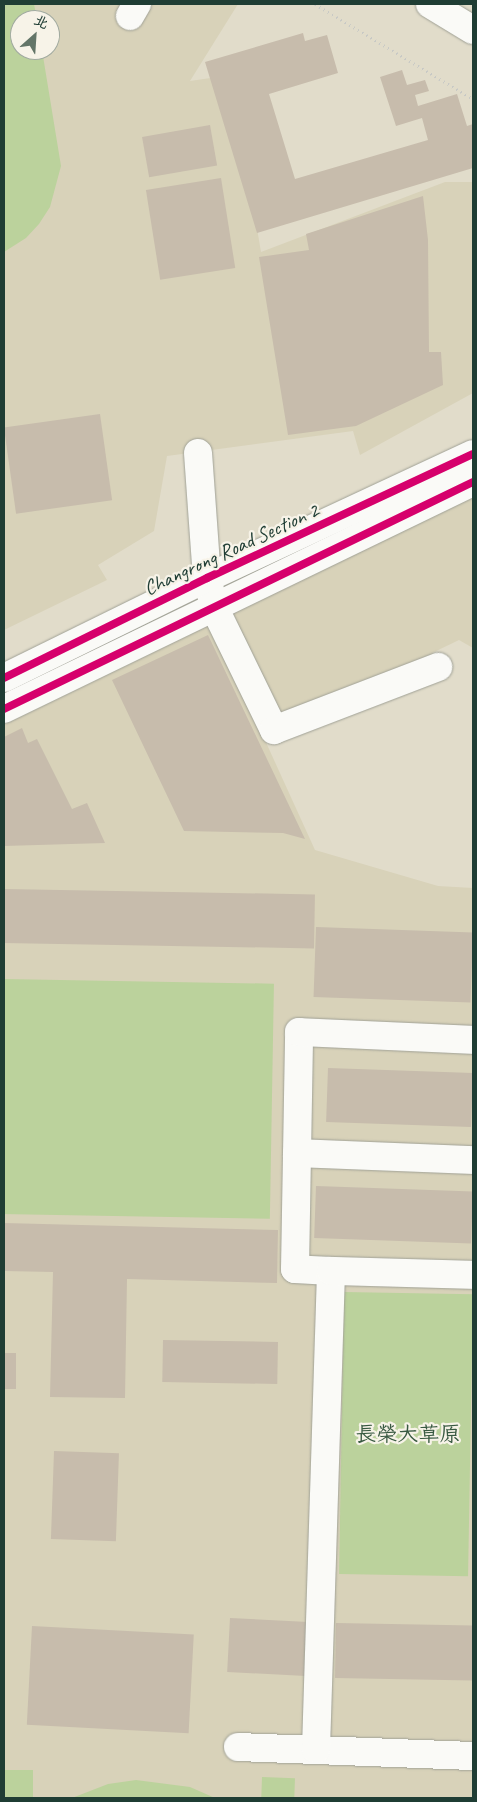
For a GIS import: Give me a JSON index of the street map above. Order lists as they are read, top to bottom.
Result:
{
  "streets": {
    "street": ["Changrong Road Section 2"]
  },
  "parks": ["長榮大草原"],
  "north": "top right"
}
